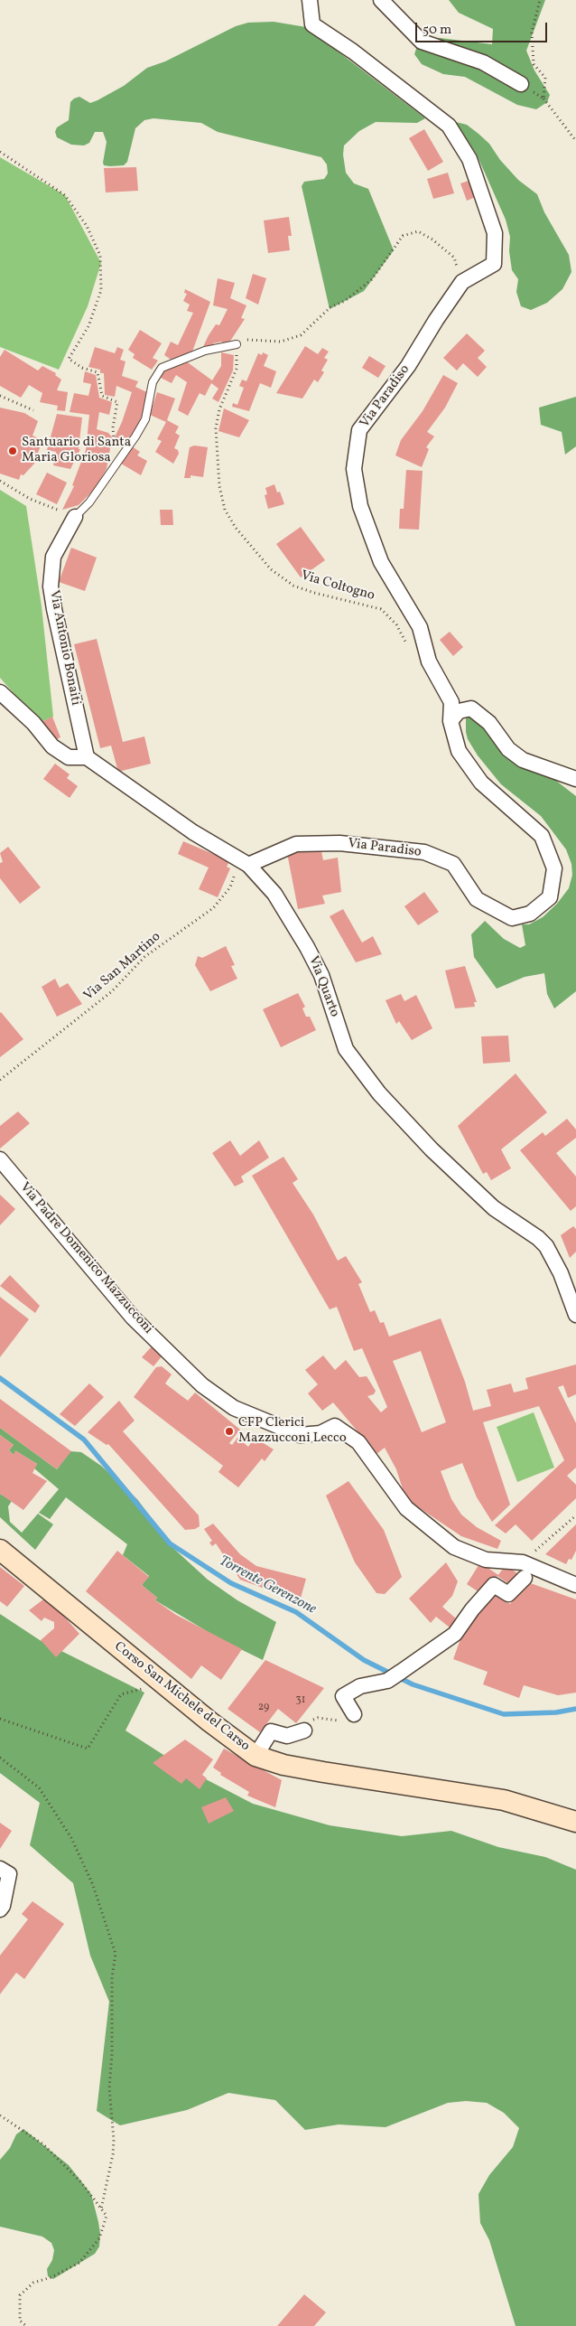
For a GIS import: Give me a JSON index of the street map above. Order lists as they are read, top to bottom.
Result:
{
  "streets": {
    "main road": ["Corso San Michele del Carso"],
    "street": [
      "Via Paradiso",
      "Via Antonio Bonaiti",
      "Via Quarto",
      "Via Padre Domenico Mazzucconi"
    ],
    "path": ["Via Coltogno", "Via San Martino"]
  },
  "crossings": [
    ["Via Paradiso", "Via Quarto"],
    ["Via Coltogno", "Via Antonio Bonaiti"],
    ["Via Antonio Bonaiti", "Via Quarto"],
    ["Via San Martino", "Via Quarto"]
  ],
  "water": ["Torrente Gerenzone"],
  "places": ["Santuario di Santa Maria Gloriosa", "CFP Clerici Mazzucconi Lecco"],
  "house_numbers": ["31", "29"],
  "scale_bar": "50 m"
}
